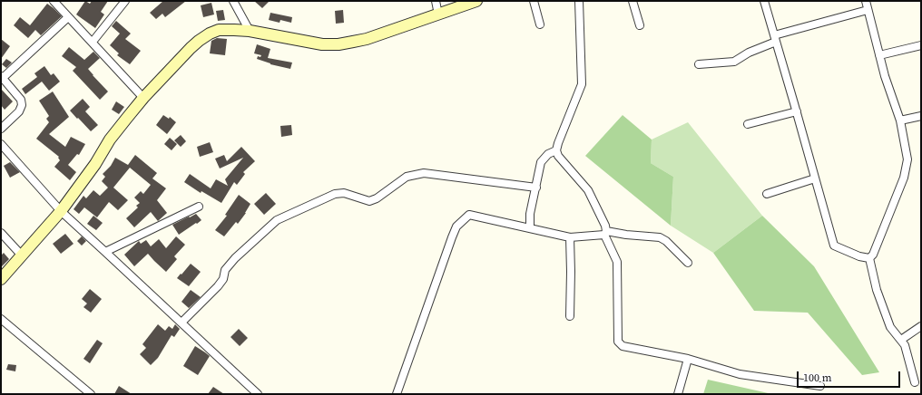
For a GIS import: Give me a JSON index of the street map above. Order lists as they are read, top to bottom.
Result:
{
  "scale_bar": "100 m"
}
